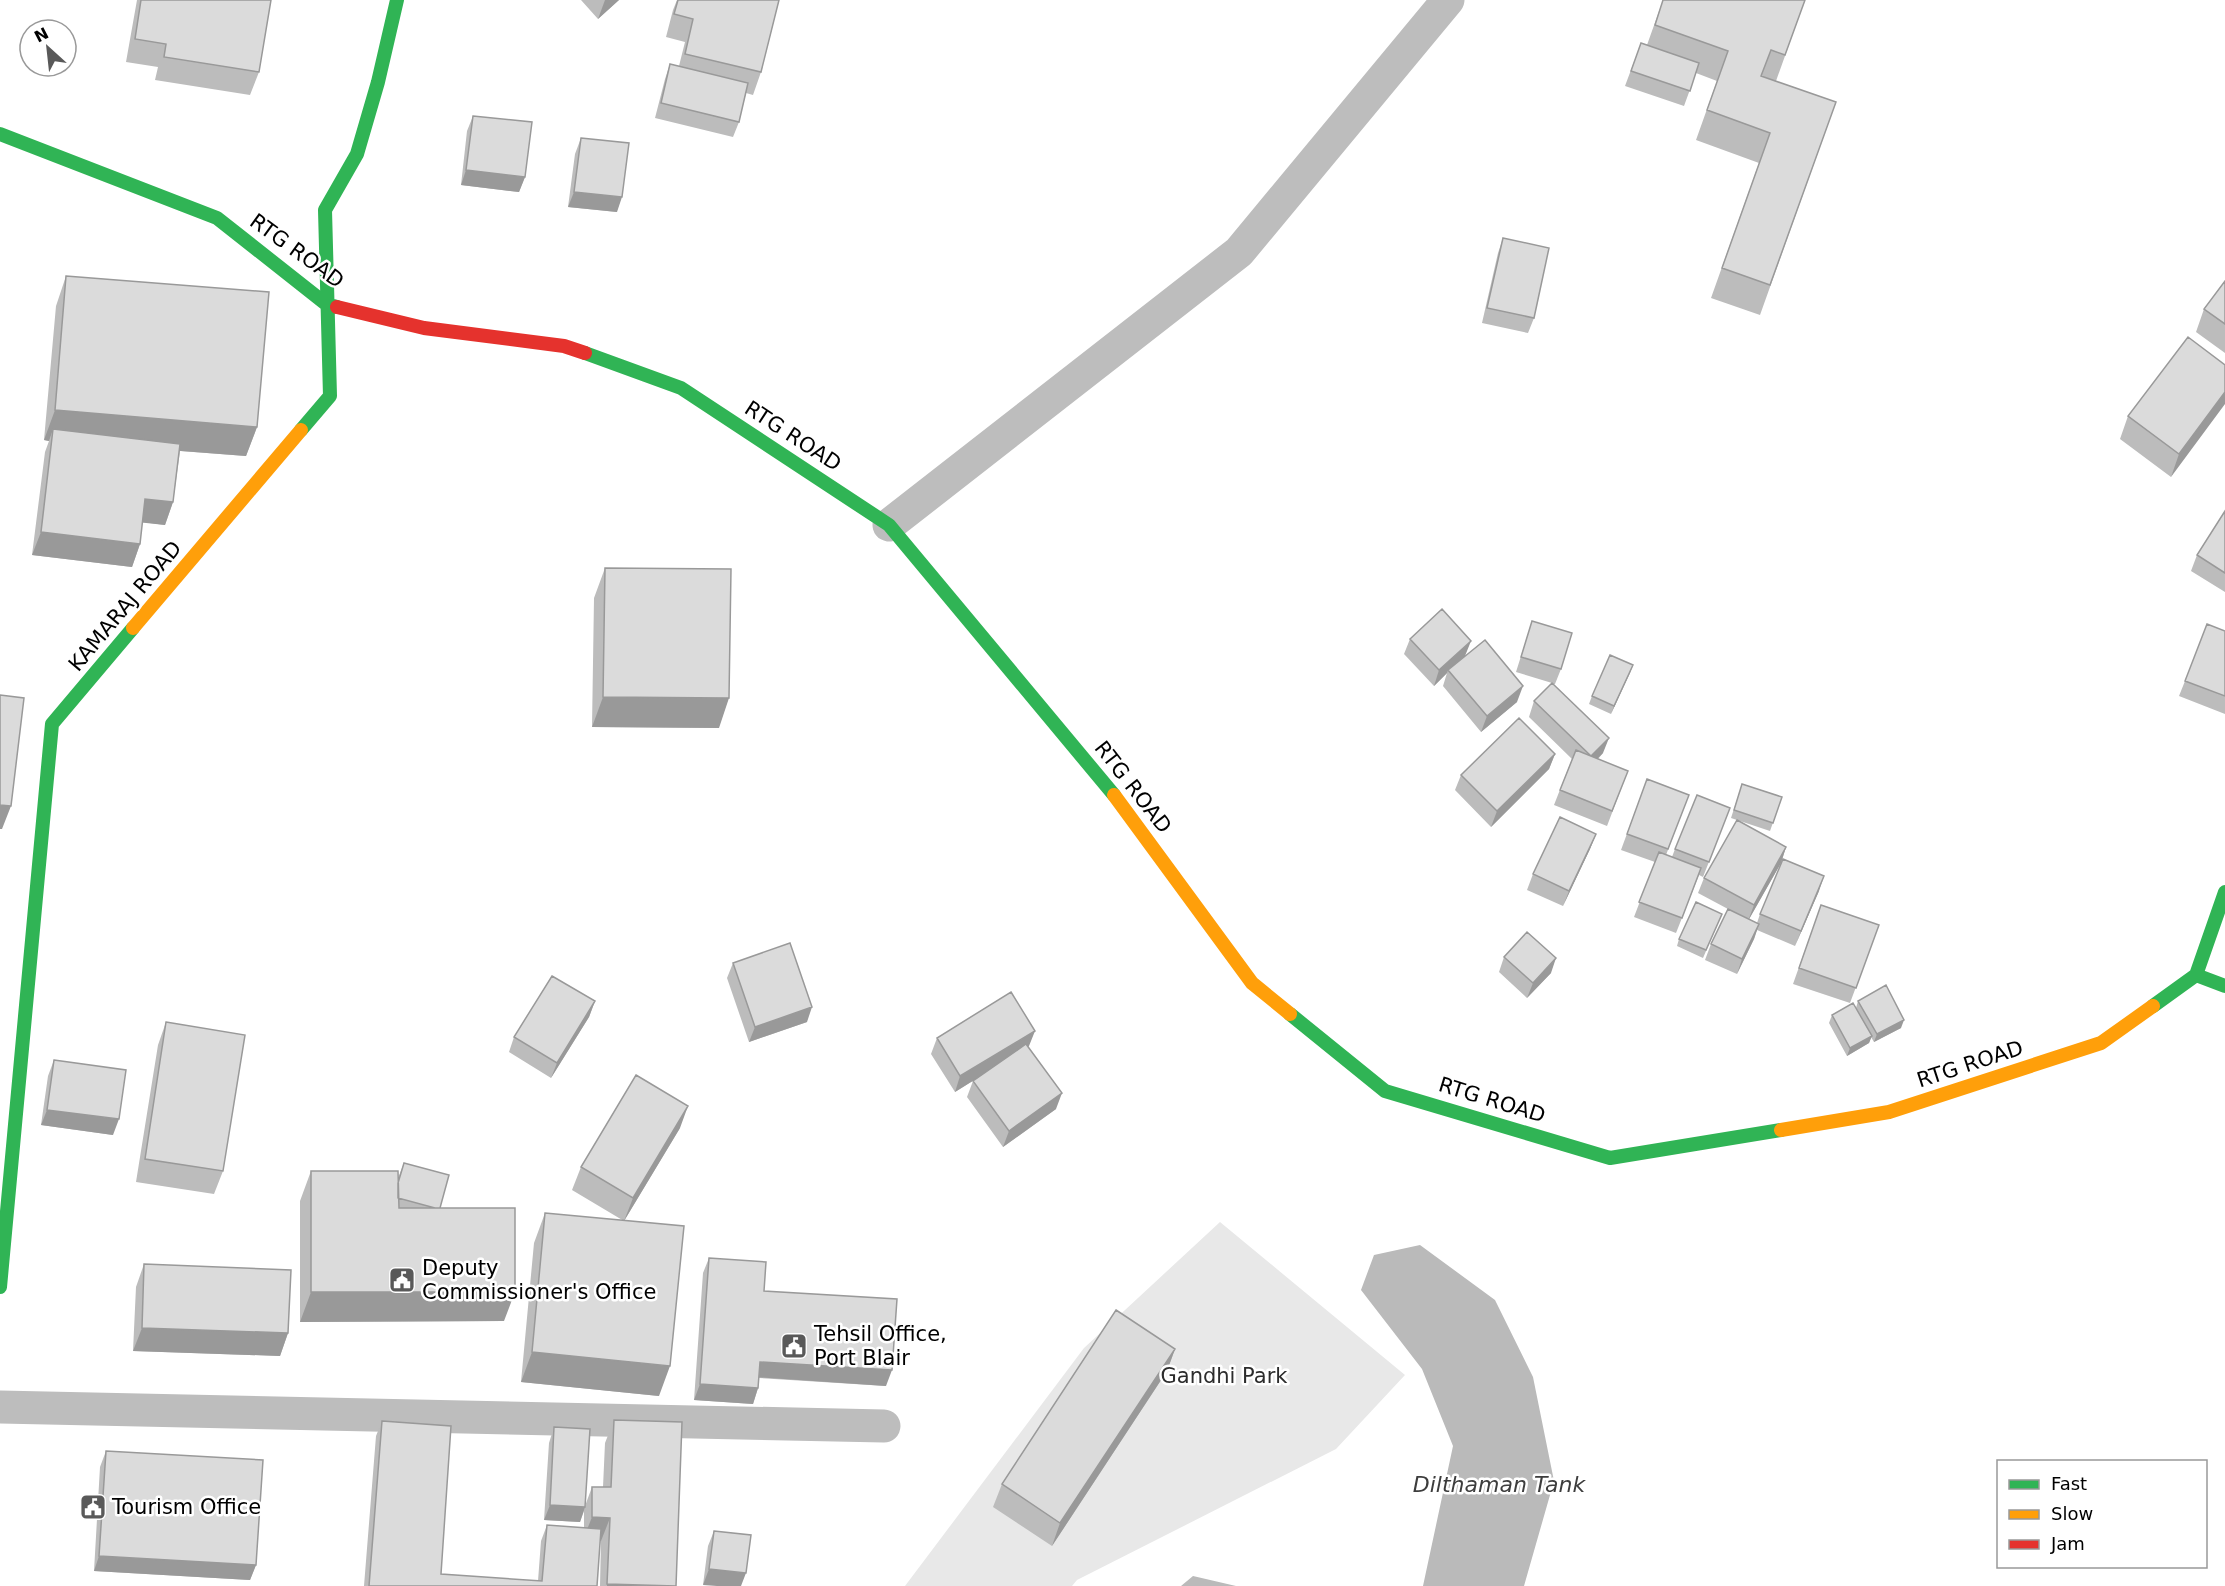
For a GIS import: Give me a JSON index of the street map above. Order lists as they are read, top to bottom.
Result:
{
  "streets": {
    "main road": ["RTG ROAD", "KAMARAJ ROAD"]
  },
  "crossings": [
    ["RTG ROAD", "KAMARAJ ROAD"]
  ],
  "water": ["Dilthaman Tank"],
  "parks": ["Gandhi Park"],
  "places": {
    "public building": ["Deputy Commissioner's Office", "Tehsil Office, Port Blair", "Tourism Office"]
  },
  "legend": ["Fast", "Slow", "Jam"],
  "north": "top left"
}
